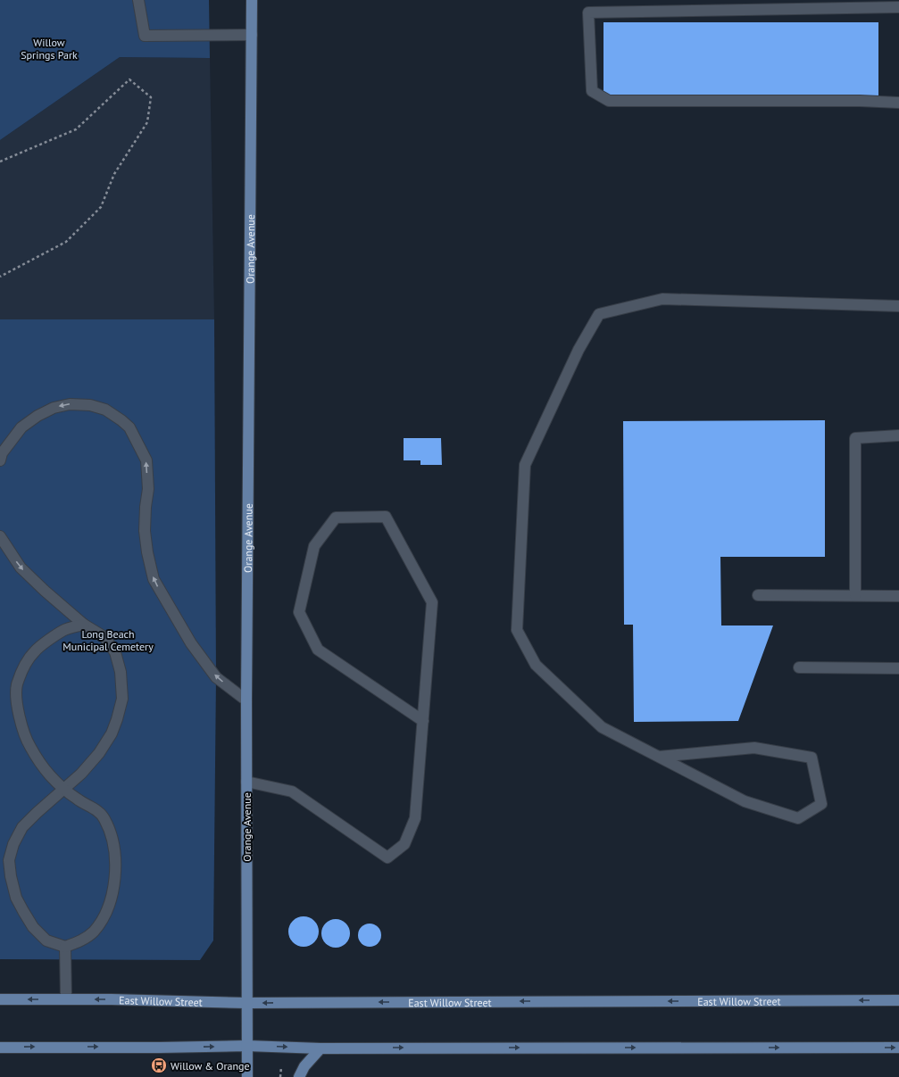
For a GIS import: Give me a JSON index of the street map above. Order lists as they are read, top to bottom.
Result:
{
  "streets": {
    "main road": ["Orange Avenue", "East Willow Street"]
  },
  "crossings": [
    ["Orange Avenue", "East Willow Street"]
  ],
  "parks": ["Willow Springs Park", "Long Beach Municipal Cemetery"],
  "places": {
    "bus stop": ["Willow & Orange"]
  }
}
